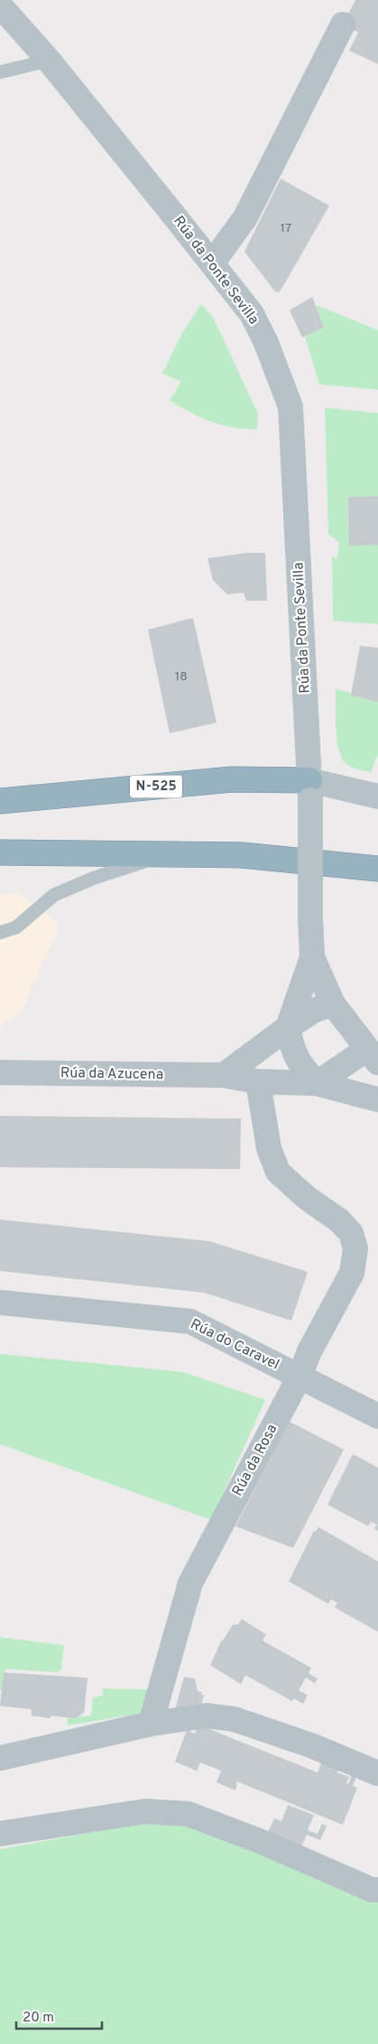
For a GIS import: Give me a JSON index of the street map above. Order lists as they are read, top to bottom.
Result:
{
  "streets": {
    "highway": ["N-525"],
    "street": [
      "Rúa da Ponte Sevilla",
      "Rúa da Azucena",
      "Rúa do Caravel",
      "Rúa da Rosa"
    ]
  },
  "crossings": [
    ["Rúa da Ponte Sevilla", "N-525"],
    ["Rúa da Azucena", "Rúa da Rosa"],
    ["Rúa do Caravel", "Rúa da Rosa"]
  ],
  "house_numbers": ["17", "18"],
  "scale_bar": "20 m"
}
